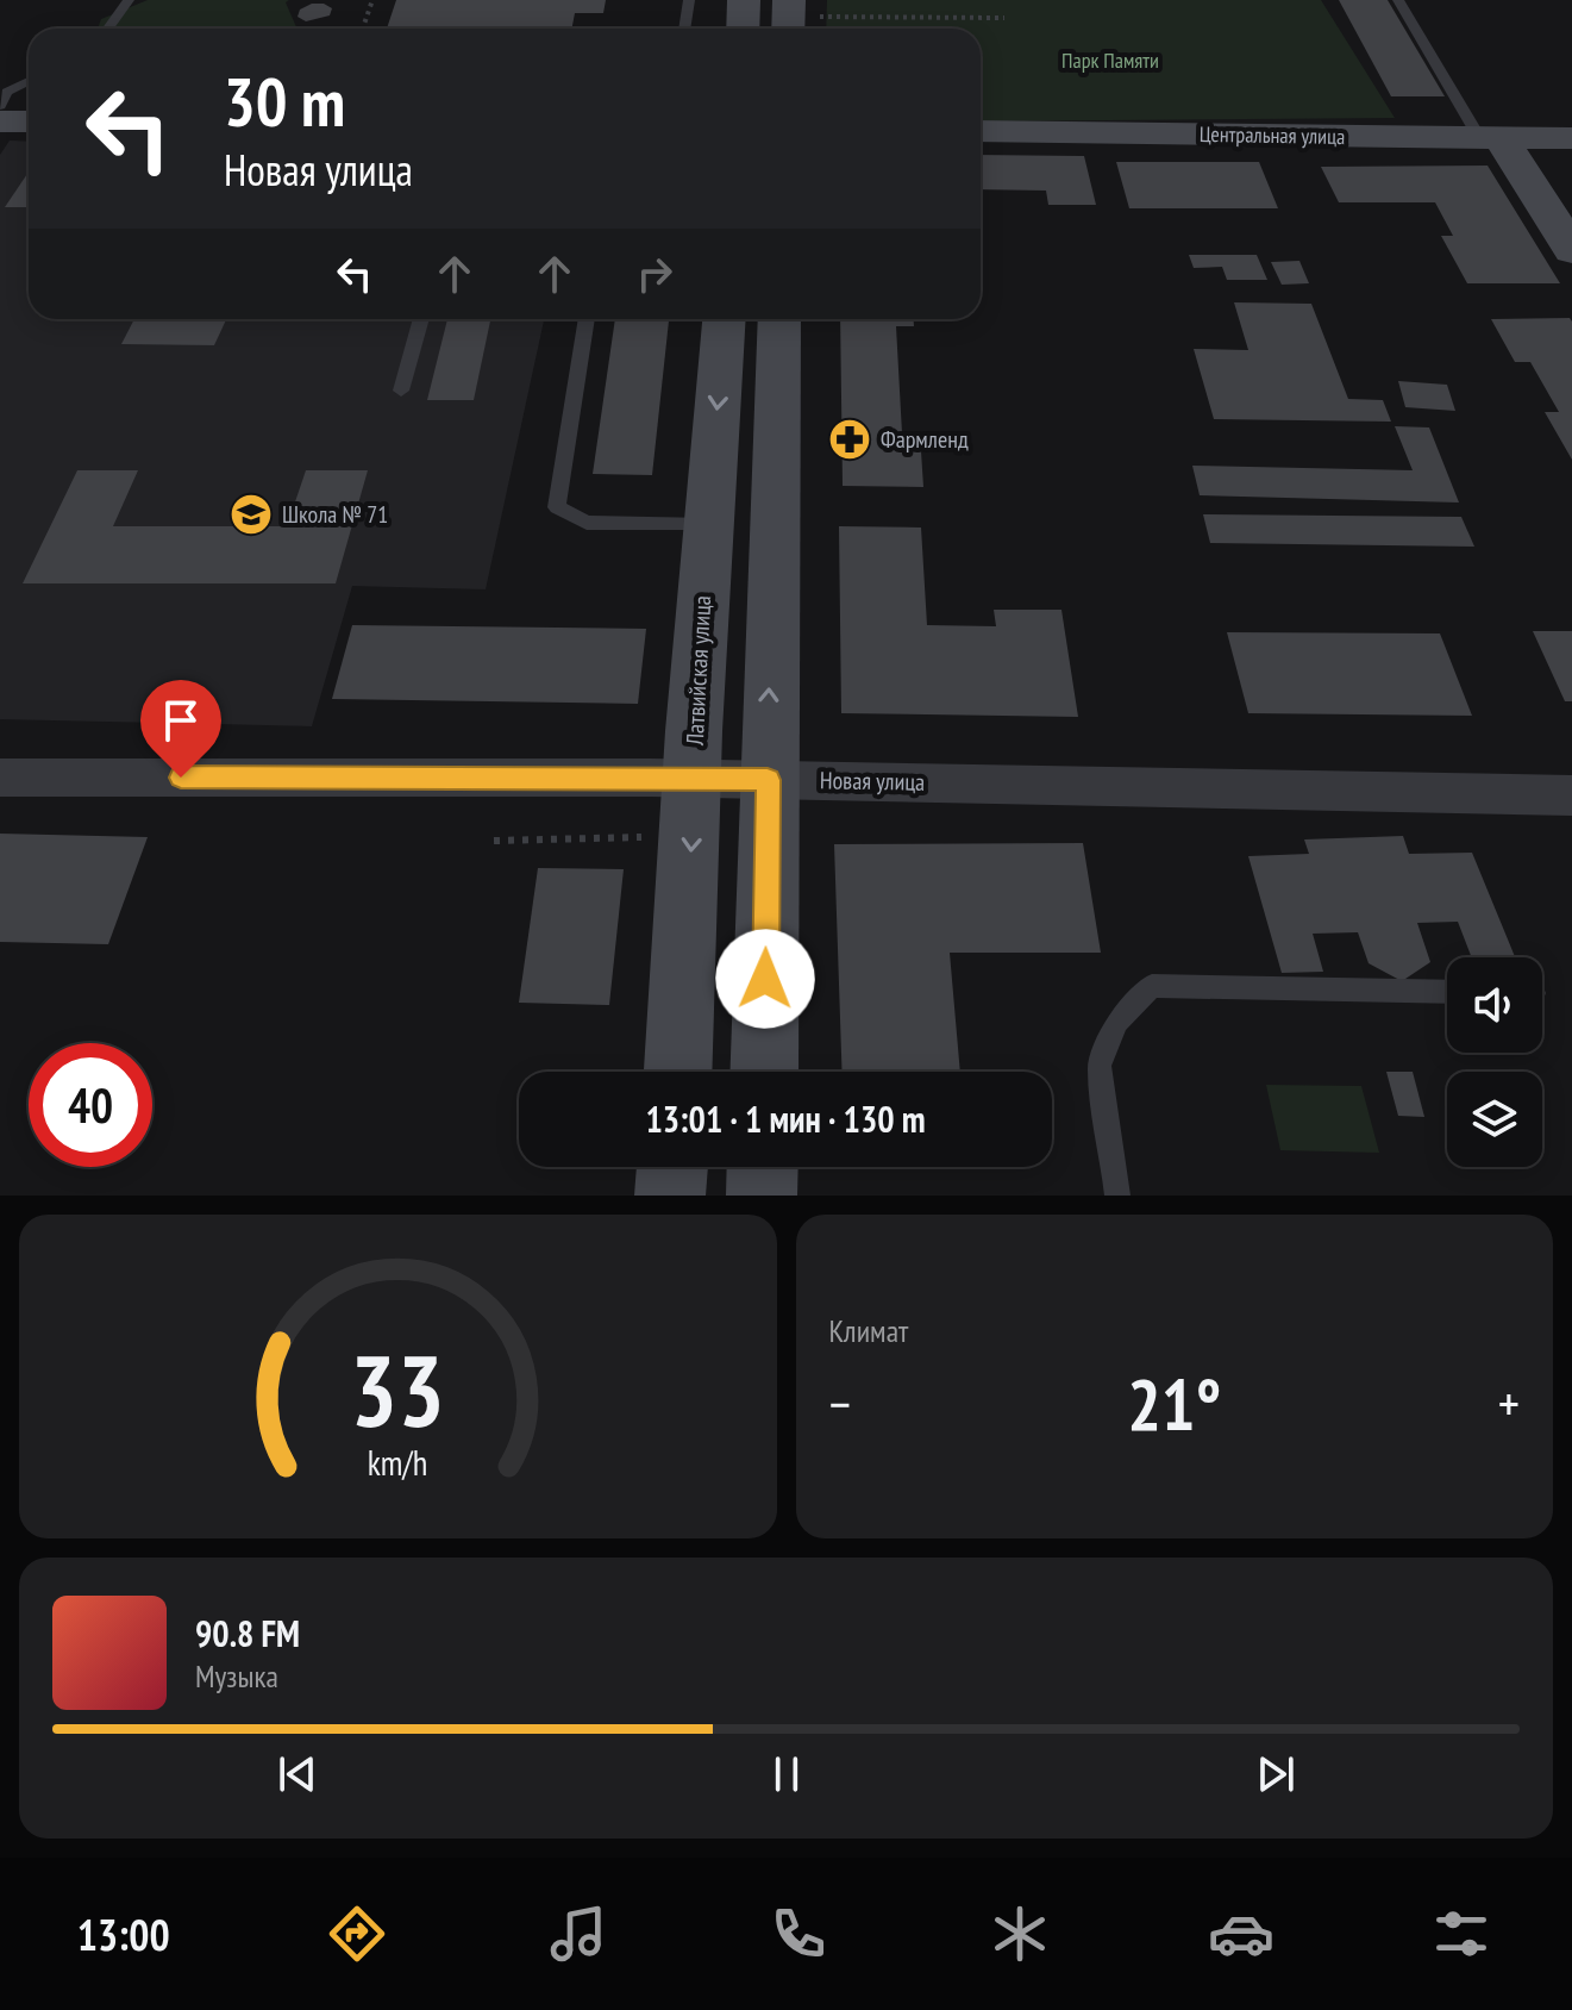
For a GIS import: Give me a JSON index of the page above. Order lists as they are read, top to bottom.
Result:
{
  "streets": {
    "street": ["Центральная улица", "Латвийская улица", "Новая улица"]
  },
  "crossings": [
    ["Латвийская улица", "Новая улица"]
  ],
  "parks": ["Парк Памяти"],
  "places": {
    "pharmacy": ["Фармленд"],
    "school or university": ["Школа № 71"]
  },
  "page": {
    "turn": ["30 m", "Новая улица"],
    "limit": "40",
    "trip": "13:01 · 1 мин · 130 m",
    "tile": "Климат",
    "heat": ["−", "21°", "+"],
    "song": ["90.8 FM", "Музыка"],
    "tabs": "13:00",
    "gauge": ["33", "km/h"]
  }
}
